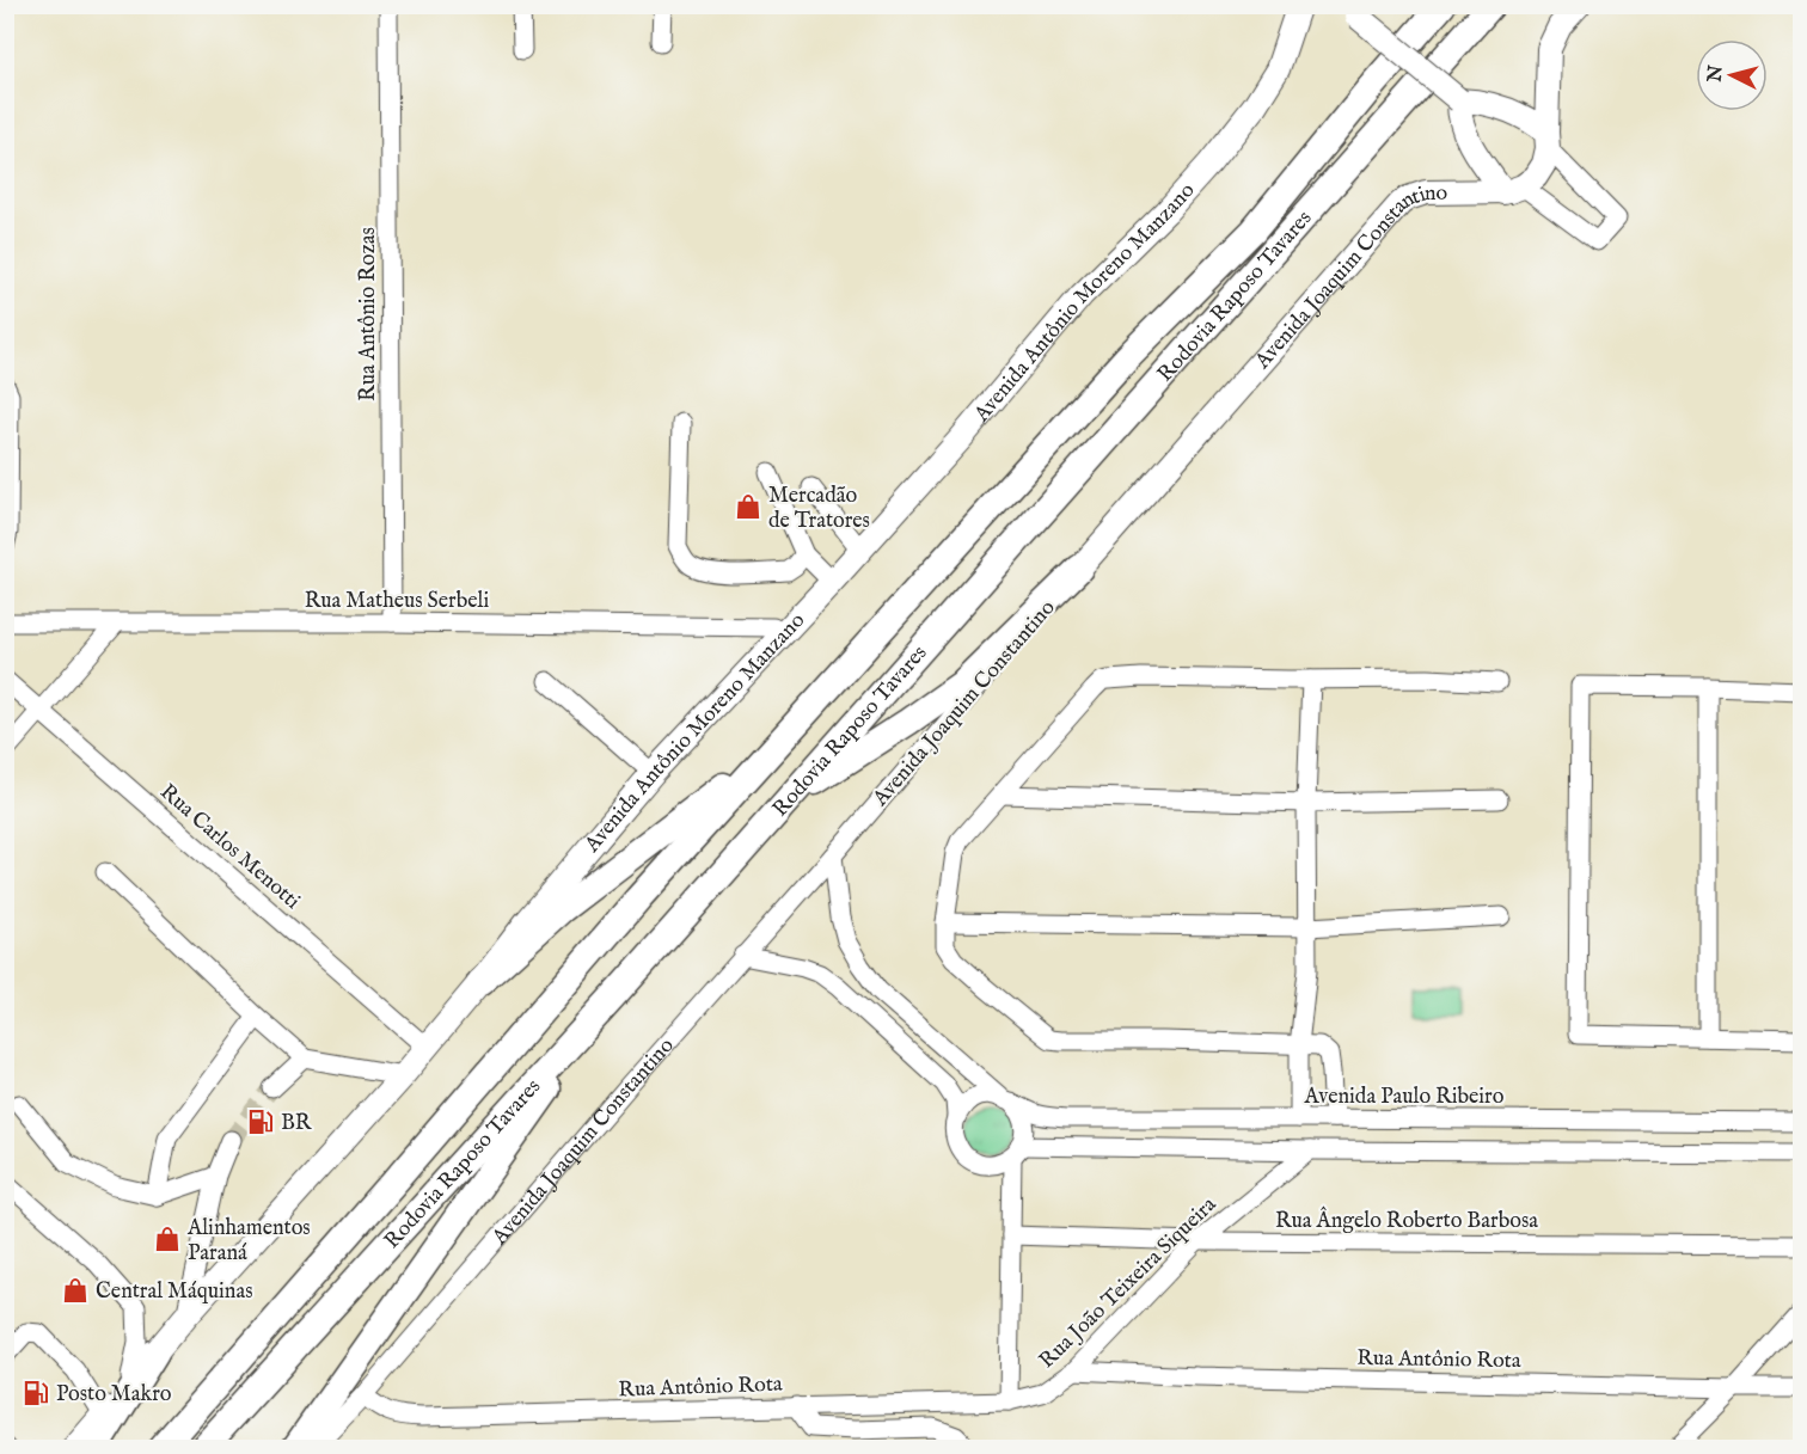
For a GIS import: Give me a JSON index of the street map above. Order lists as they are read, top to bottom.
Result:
{
  "streets": {
    "highway": ["Rodovia Raposo Tavares"],
    "main road": ["Avenida Joaquim Constantino", "Avenida Antônio Moreno Manzano"],
    "street": [
      "Rua Antônio Rozas",
      "Rua Matheus Serbeli",
      "Rua Carlos Menotti",
      "Avenida Paulo Ribeiro",
      "Rua Ângelo Roberto Barbosa",
      "Rua João Teixeira Siqueira",
      "Rua Antônio Rota"
    ]
  },
  "crossings": [
    ["Avenida Joaquim Constantino", "Avenida Paulo Ribeiro"],
    ["Avenida Joaquim Constantino", "Rua Antônio Rota"],
    ["Avenida Antônio Moreno Manzano", "Rua Matheus Serbeli"],
    ["Avenida Antônio Moreno Manzano", "Rua Carlos Menotti"],
    ["Rua Antônio Rozas", "Rua Matheus Serbeli"],
    ["Rua Ângelo Roberto Barbosa", "Rua João Teixeira Siqueira"],
    ["Rua João Teixeira Siqueira", "Rua Antônio Rota"]
  ],
  "places": {
    "shop": ["Mercadão de Tratores", "Alinhamentos Paraná", "Central Máquinas"],
    "fuel station": ["BR", "Posto Makro"]
  },
  "north": "left"
}
